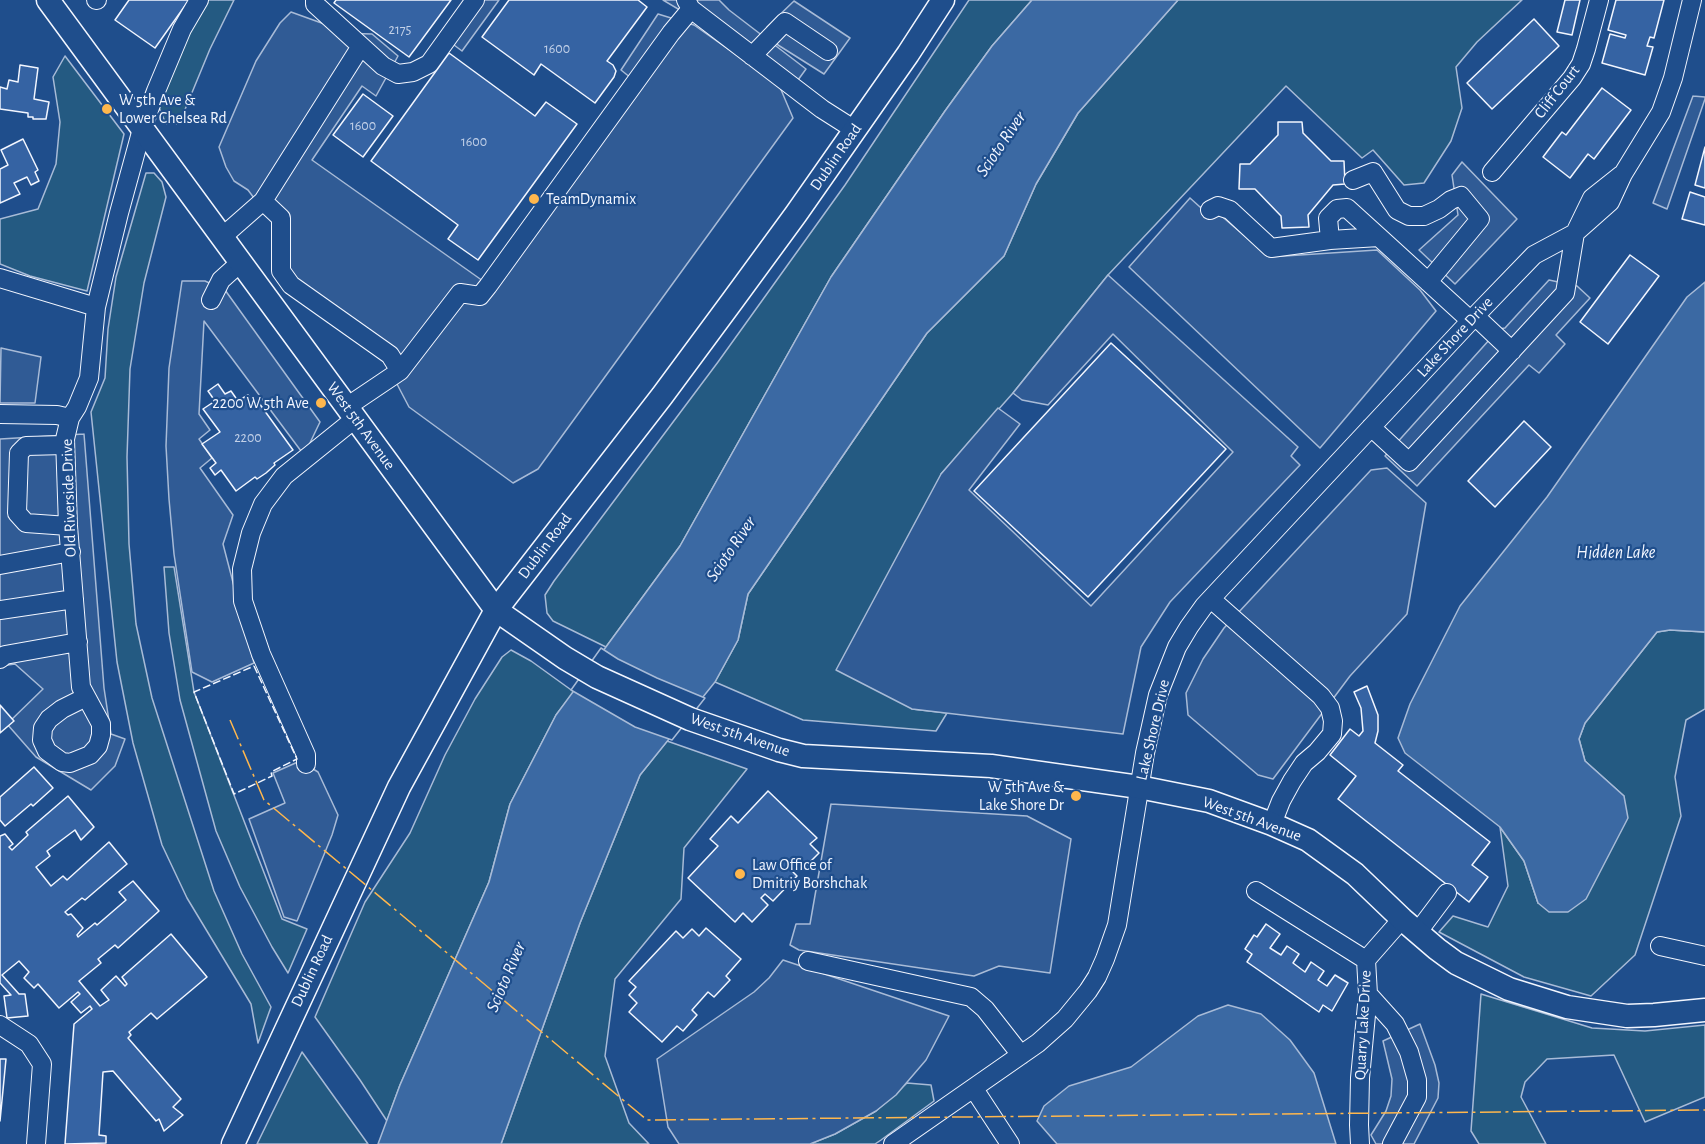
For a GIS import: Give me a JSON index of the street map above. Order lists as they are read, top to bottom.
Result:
{
  "streets": {
    "main road": ["Dublin Road", "West 5th Avenue"],
    "street": [
      "Cliff Court",
      "Lake Shore Drive",
      "Old Riverside Drive",
      "Quarry Lake Drive"
    ]
  },
  "crossings": [
    ["Dublin Road", "West 5th Avenue"],
    ["Lake Shore Drive", "West 5th Avenue"],
    ["West 5th Avenue", "Old Riverside Drive"],
    ["West 5th Avenue", "Quarry Lake Drive"]
  ],
  "water": ["Scioto River", "Hidden Lake"],
  "places": [
    "W 5th Ave & Lower Chelsea Rd",
    "TeamDynamix",
    "2200 W 5th Ave",
    "W 5th Ave & Lake Shore Dr",
    "Law Office of Dmitriy Borshchak"
  ],
  "house_numbers": [
    "2175",
    "1600",
    "1600",
    "1600",
    "2200"
  ]
}
